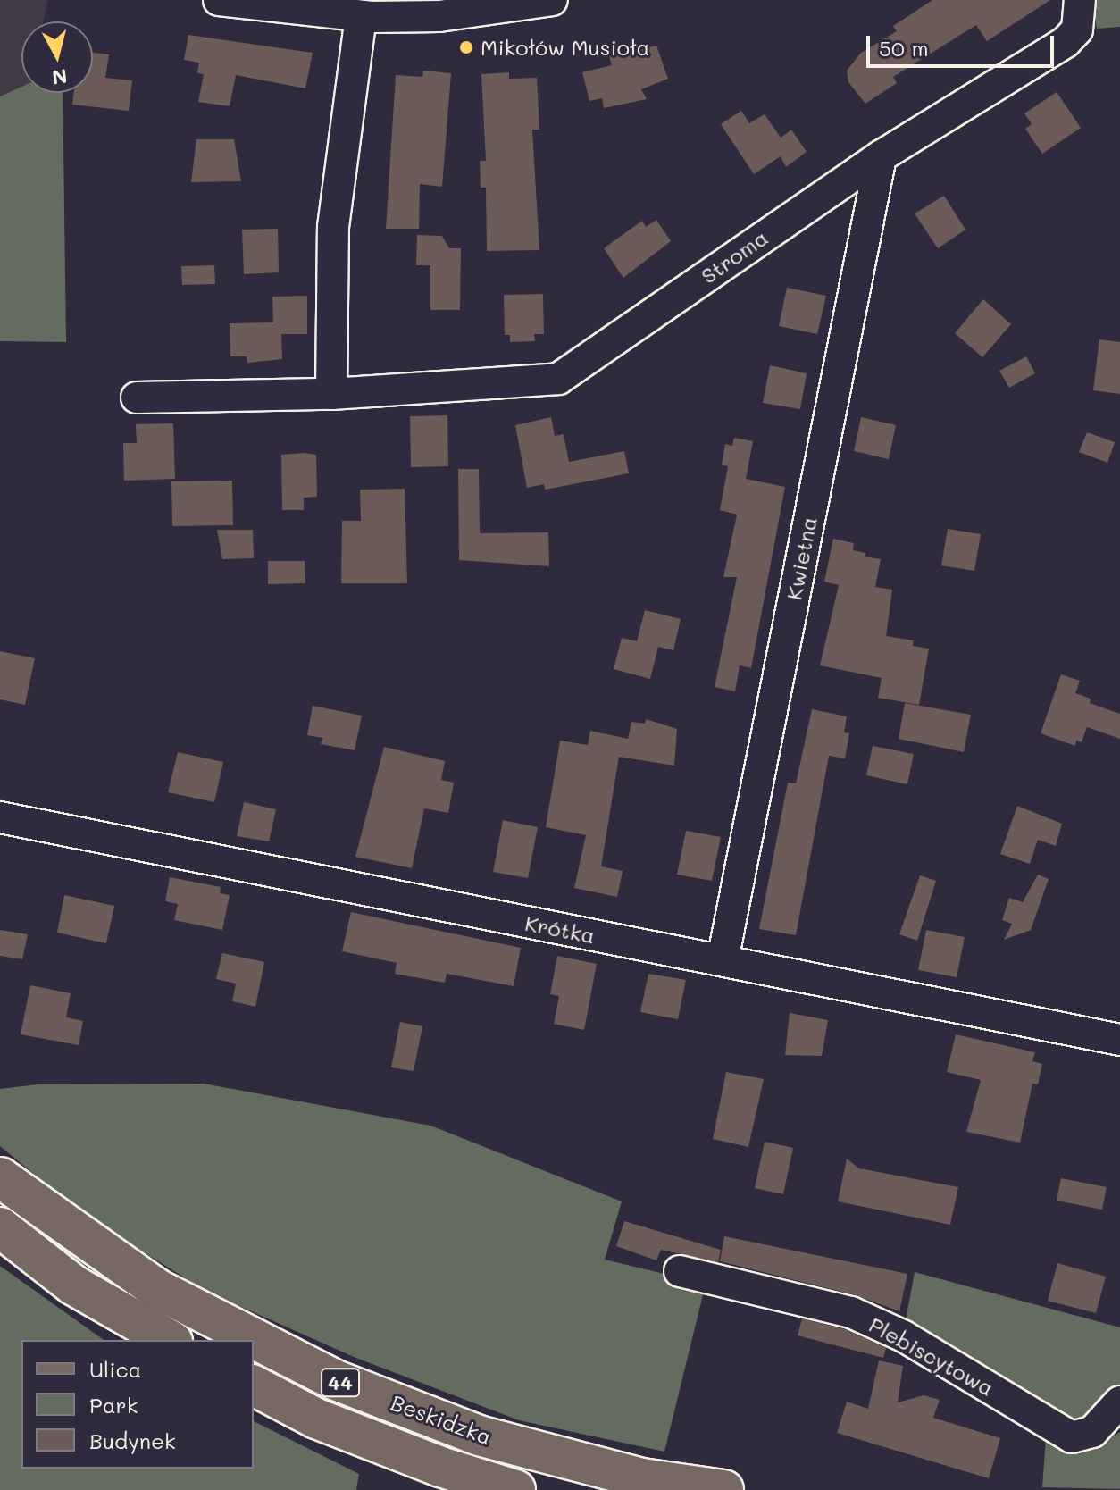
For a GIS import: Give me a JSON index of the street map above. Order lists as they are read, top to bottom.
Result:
{
  "streets": {
    "main road": ["44", "Beskidzka"],
    "street": [
      "Stroma",
      "Kwietna",
      "Krótka",
      "Plebiscytowa"
    ]
  },
  "crossings": [
    ["Stroma", "Kwietna"],
    ["Kwietna", "Krótka"]
  ],
  "places": ["Mikołów Musioła"],
  "legend": ["Ulica", "Park", "Budynek"],
  "scale_bar": "50 m",
  "north": "bottom"
}
